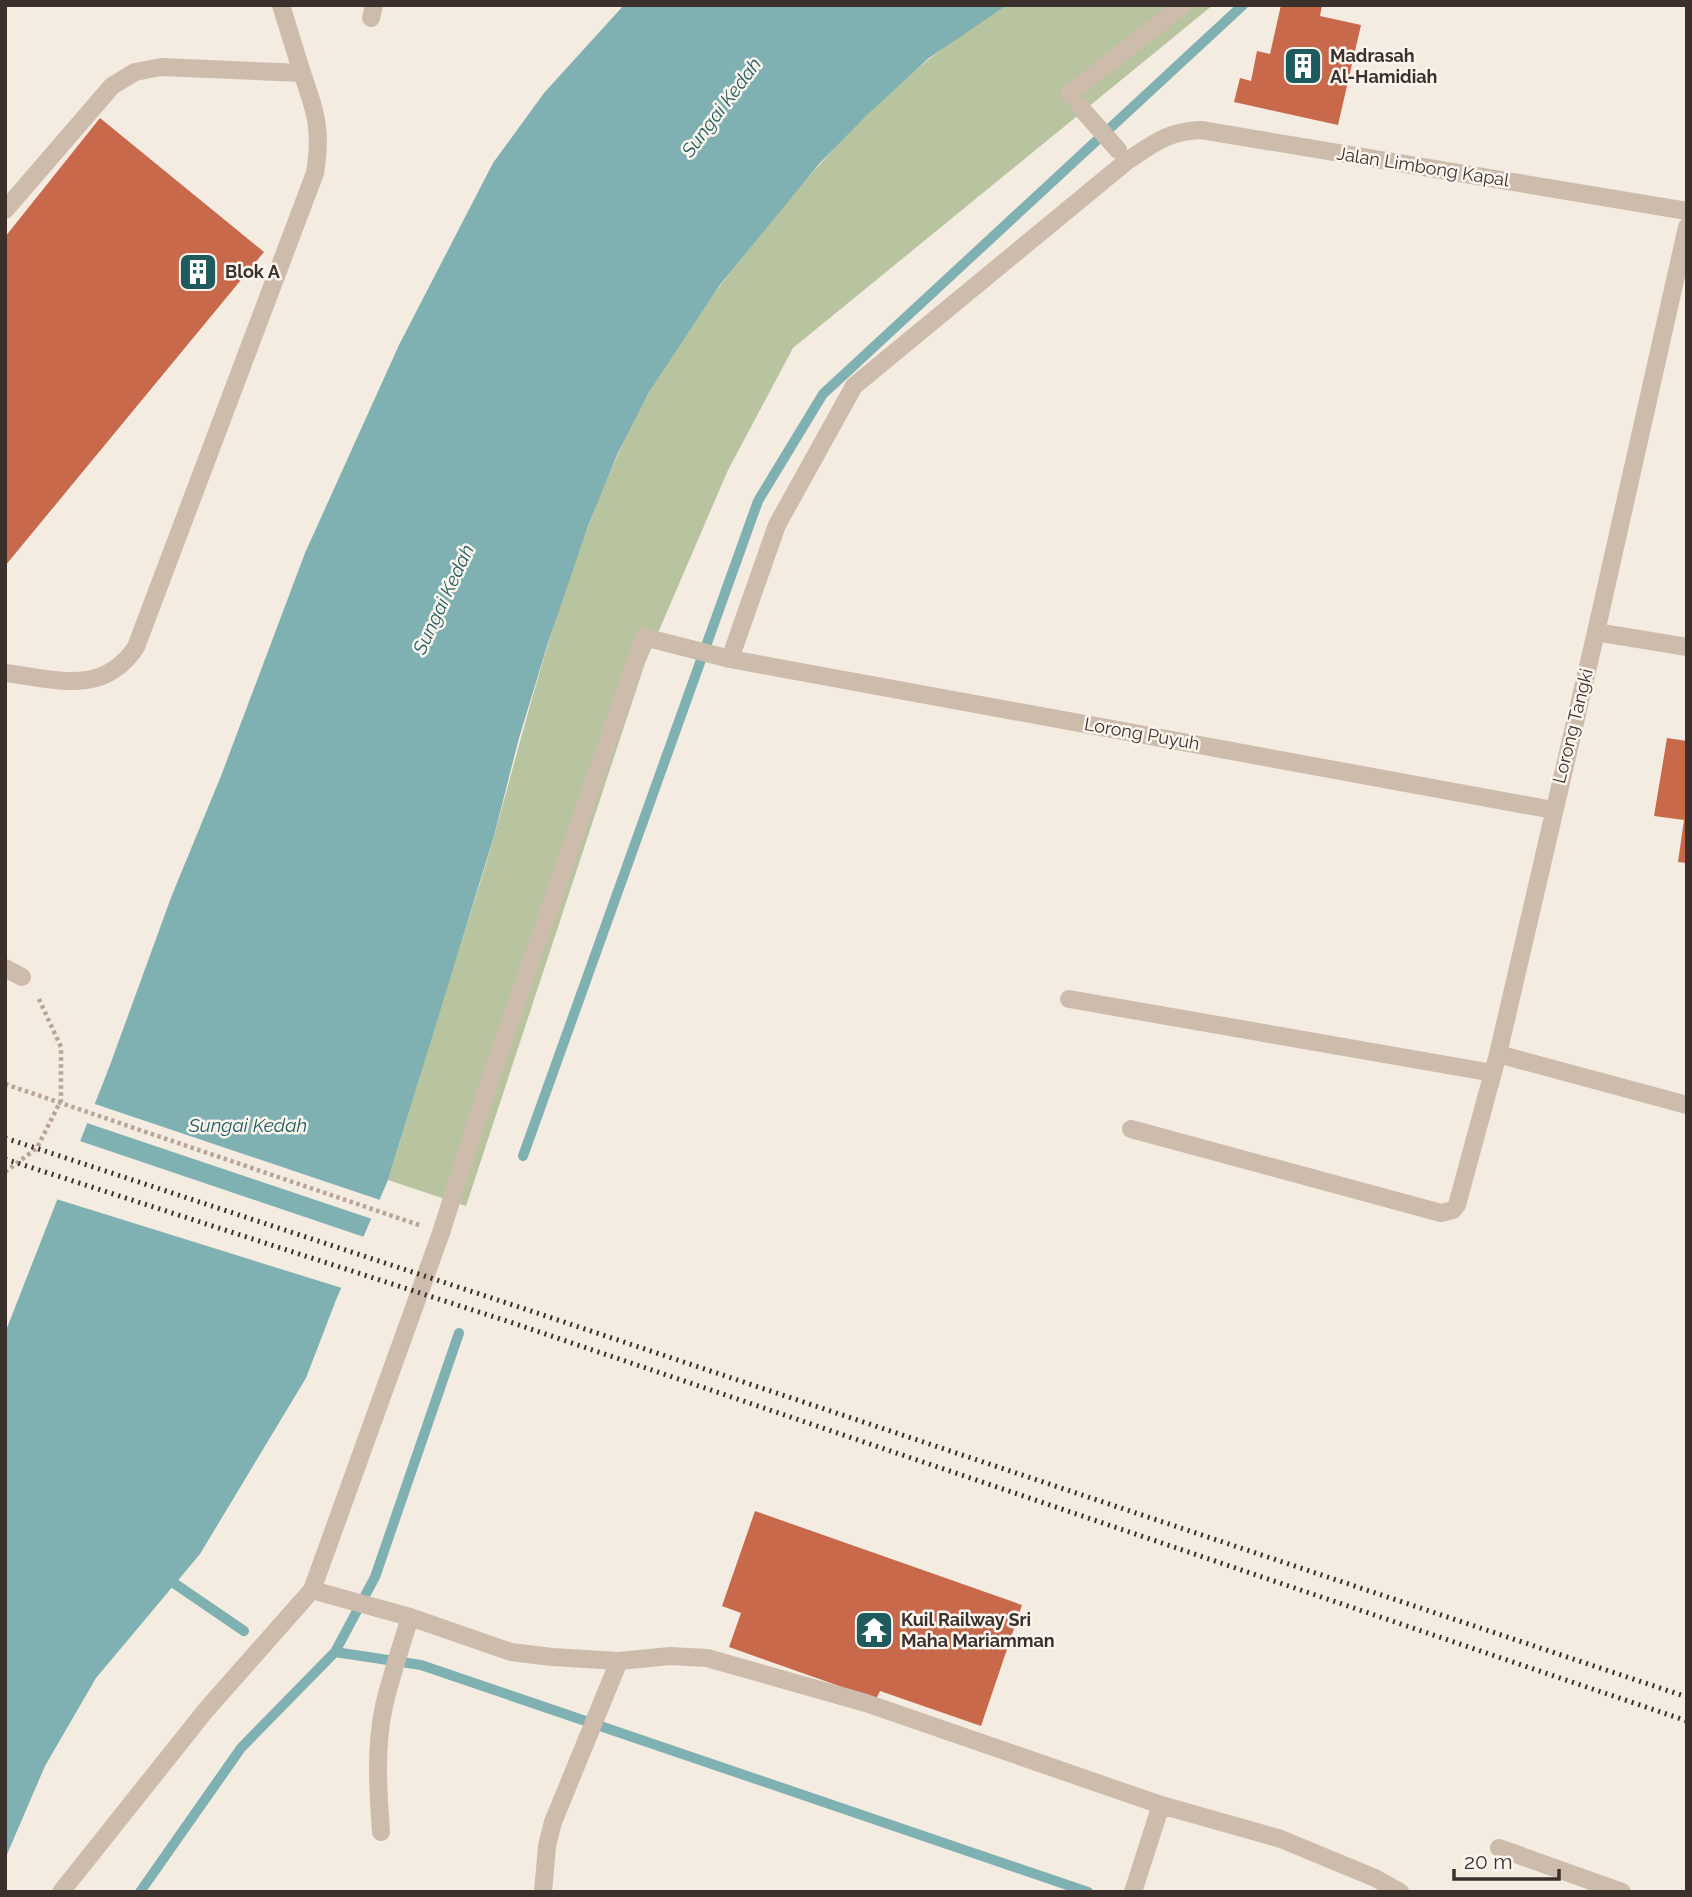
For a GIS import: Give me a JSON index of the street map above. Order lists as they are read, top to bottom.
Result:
{
  "streets": {
    "street": ["Jalan Limbong Kapal", "Lorong Tangki", "Lorong Puyuh"]
  },
  "crossings": [
    ["Jalan Limbong Kapal", "Lorong Puyuh"],
    ["Lorong Tangki", "Lorong Puyuh"]
  ],
  "water": ["Sungai Kedah"],
  "places": {
    "building": ["Madrasah Al-Hamidiah", "Blok A"],
    "temple": ["Kuil Railway Sri Maha Mariamman"]
  },
  "scale_bar": "20 m"
}
